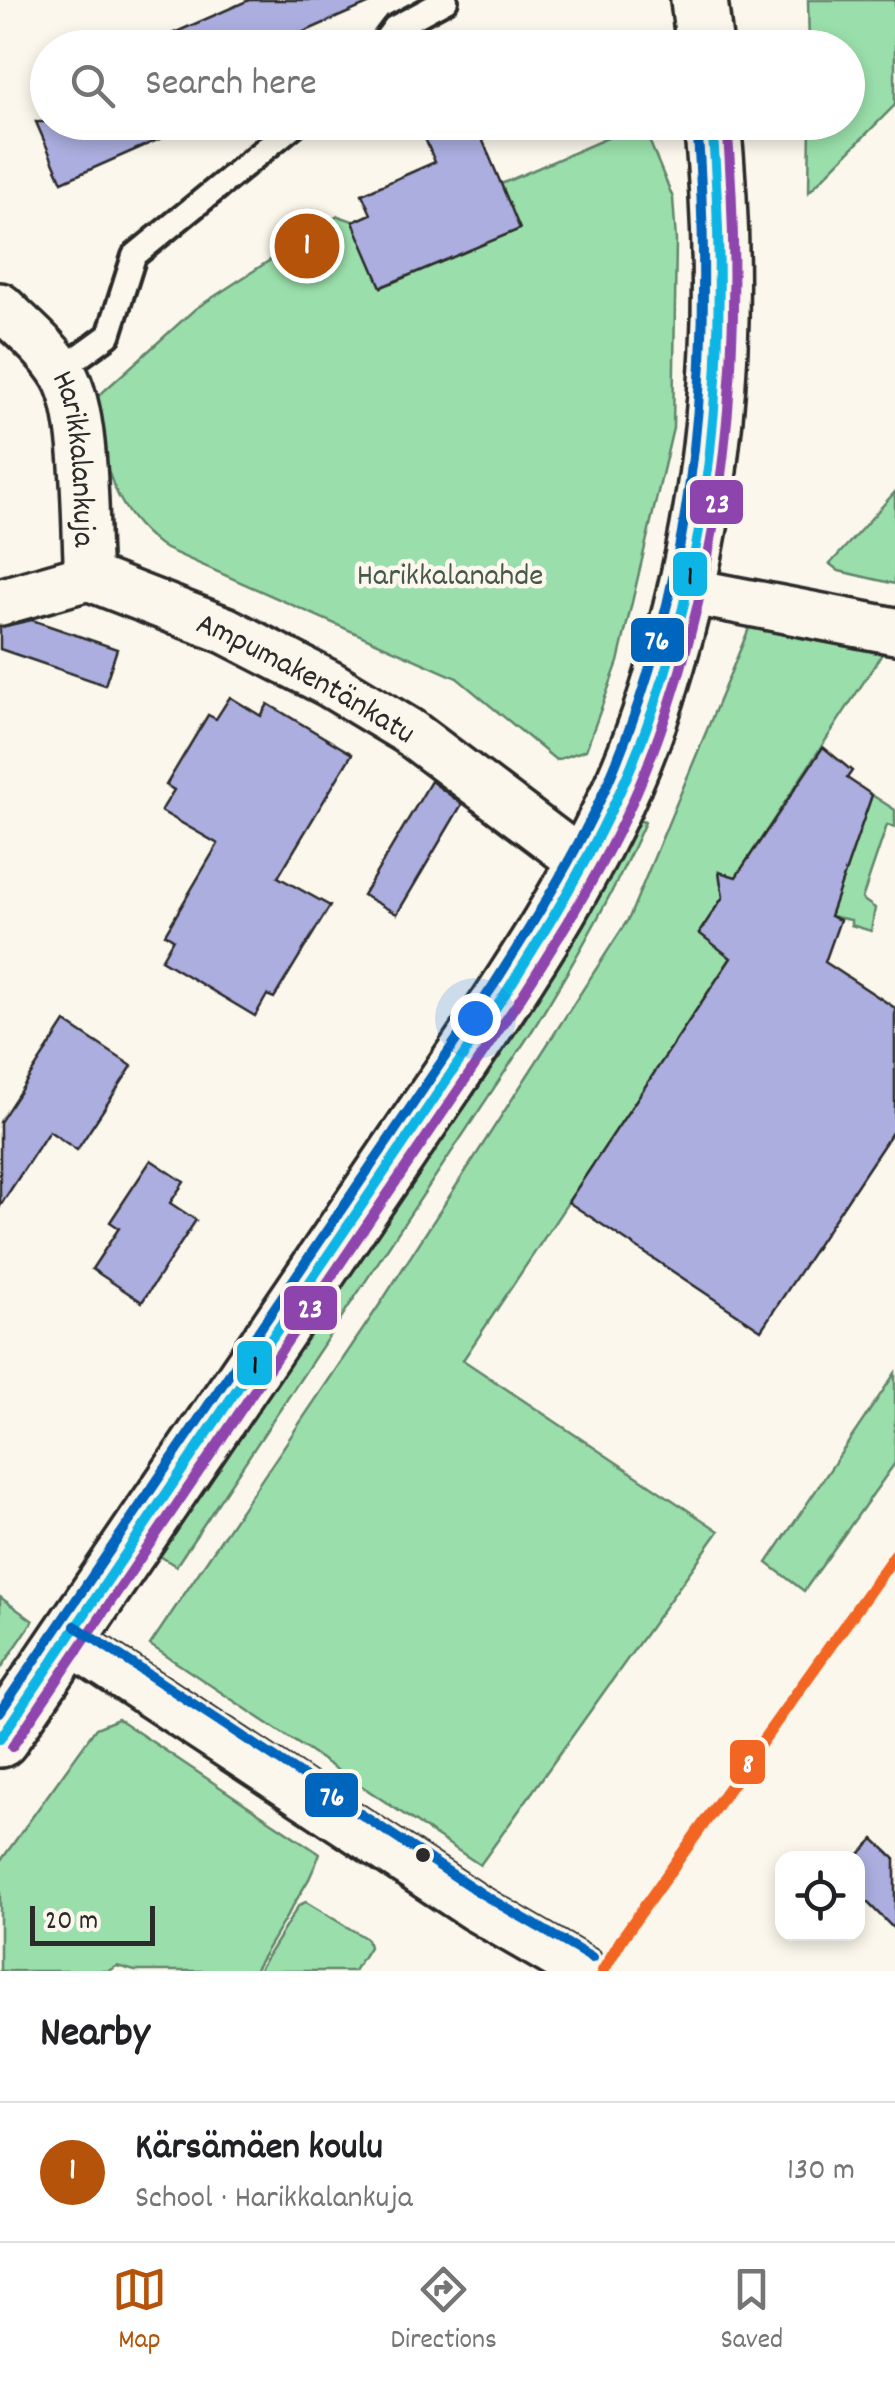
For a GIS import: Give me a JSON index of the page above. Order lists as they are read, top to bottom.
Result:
{
  "streets": {
    "street": ["Harikkalankuja", "Ampumakentänkatu"]
  },
  "crossings": [
    ["Harikkalankuja", "Ampumakentänkatu"]
  ],
  "parks": ["Harikkalanahde"],
  "lines": [
    "transit line 1",
    "transit line 23",
    "transit line 76",
    "transit line 8"
  ],
  "scale_bar": "20 m",
  "page": {
    "search": "Search here",
    "pins": "1",
    "scale": "20 m",
    "heading": "Nearby",
    "list": [
      {
        "mark": "1",
        "name": "Kärsämäen koulu",
        "note": "School · Harikkalankuja",
        "value": "130 m"
      }
    ],
    "nav": ["Map", "Directions", "Saved"]
  }
}
